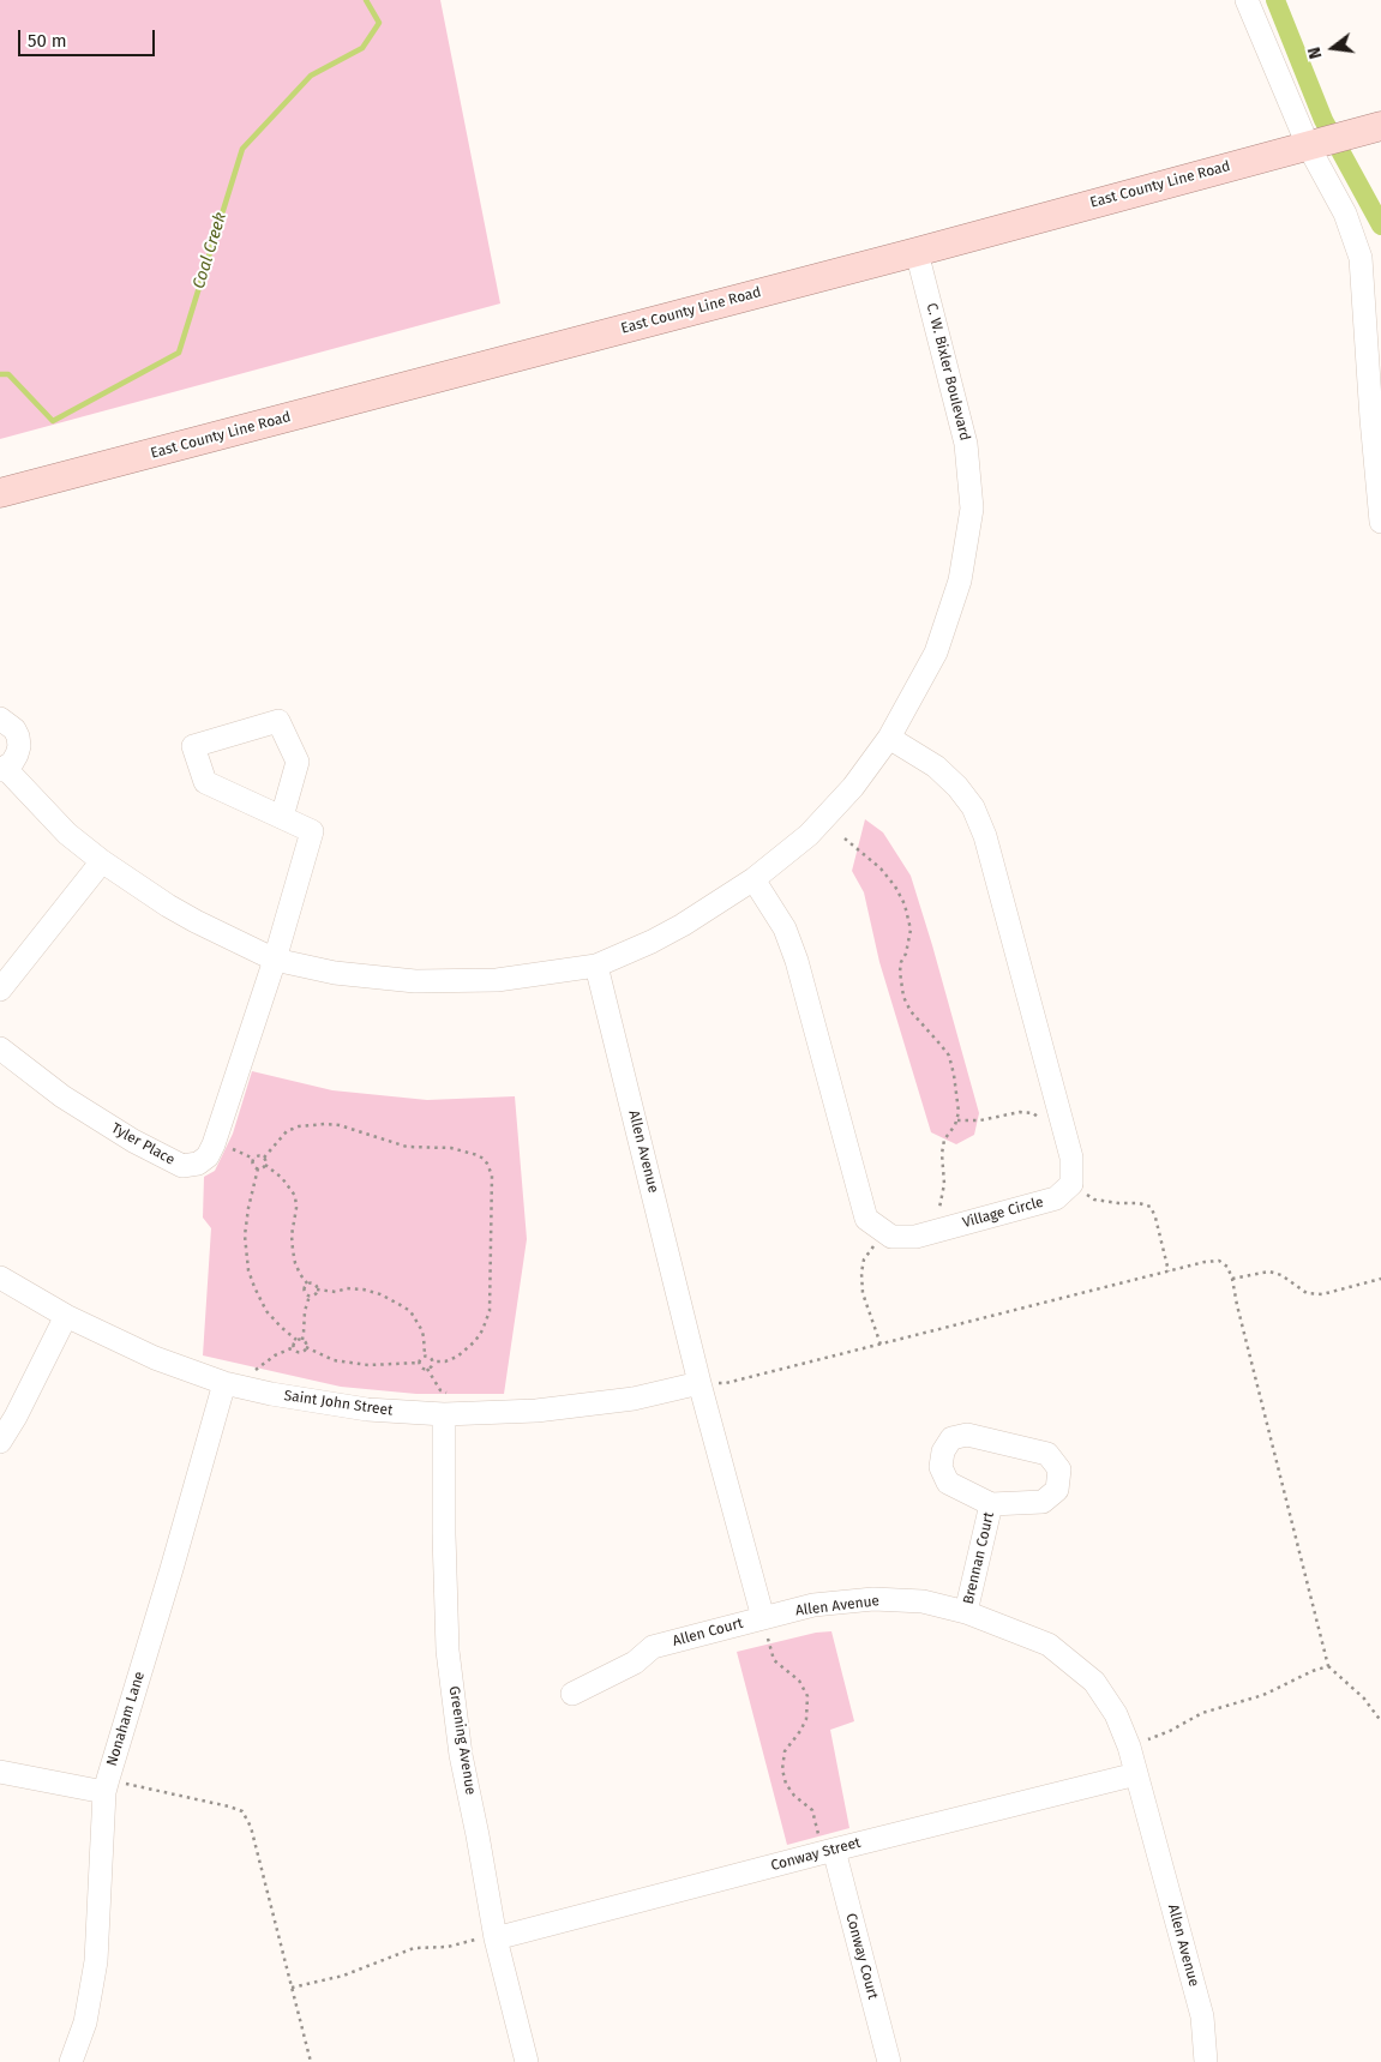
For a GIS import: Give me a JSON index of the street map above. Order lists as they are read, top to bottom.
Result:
{
  "streets": {
    "main road": ["East County Line Road"],
    "street": [
      "C. W. Bixler Boulevard",
      "Tyler Place",
      "Allen Avenue",
      "Village Circle",
      "Saint John Street",
      "Brennan Court",
      "Allen Court",
      "Nonaham Lane",
      "Greening Avenue",
      "Conway Street",
      "Conway Court"
    ]
  },
  "crossings": [
    ["East County Line Road", "C. W. Bixler Boulevard"],
    ["C. W. Bixler Boulevard", "Tyler Place"],
    ["C. W. Bixler Boulevard", "Allen Avenue"],
    ["Allen Avenue", "Saint John Street"],
    ["Allen Avenue", "Brennan Court"],
    ["Allen Avenue", "Allen Court"],
    ["Allen Avenue", "Conway Street"],
    ["Saint John Street", "Nonaham Lane"],
    ["Saint John Street", "Greening Avenue"],
    ["Greening Avenue", "Conway Street"],
    ["Conway Street", "Conway Court"]
  ],
  "water": ["Coal Creek"],
  "scale_bar": "50 m",
  "north": "left"
}
